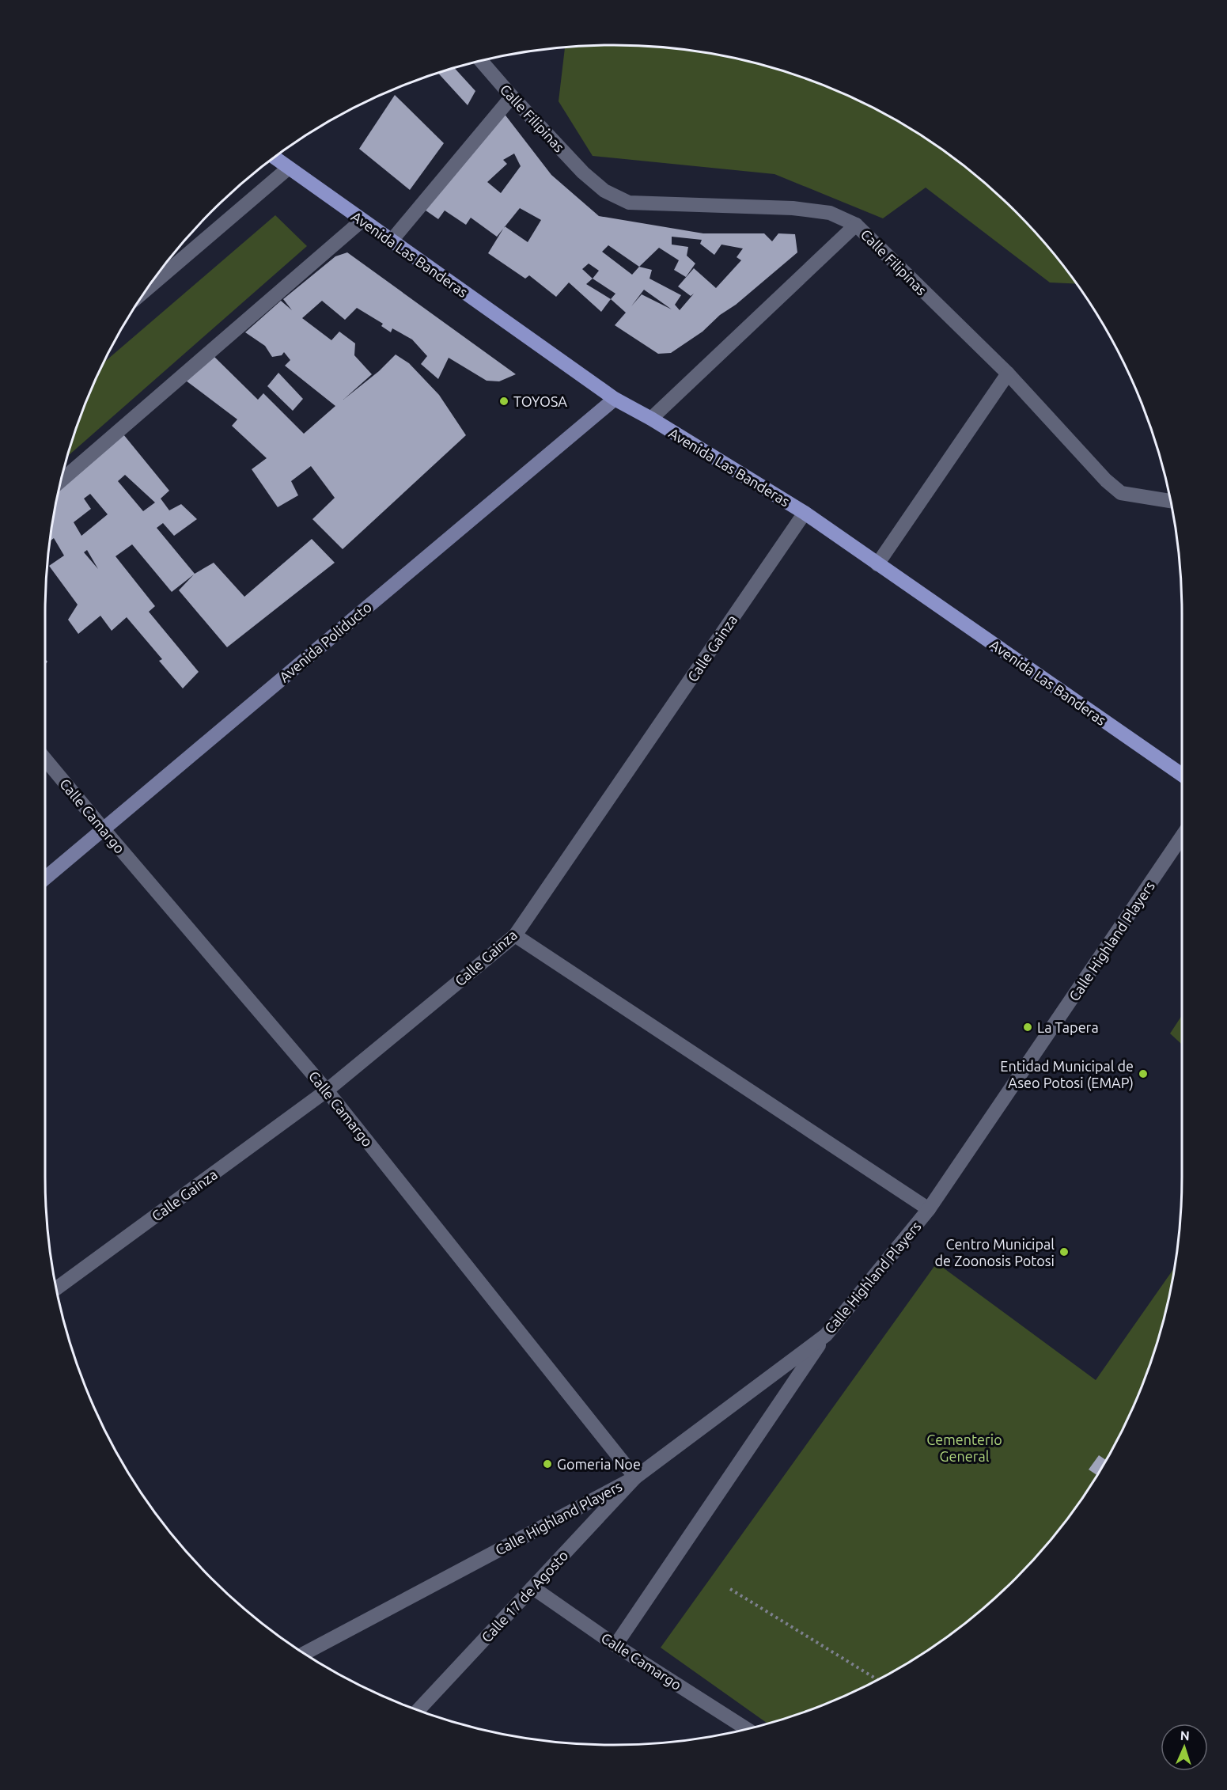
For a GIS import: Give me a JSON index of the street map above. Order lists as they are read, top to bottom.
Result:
{
  "streets": {
    "main road": ["Avenida Las Banderas"],
    "street": [
      "Calle Filipinas",
      "Avenida Poliducto",
      "Calle Gainza",
      "Calle Camargo",
      "Calle Highland Players",
      "Calle 17 de Agosto"
    ]
  },
  "crossings": [
    ["Avenida Las Banderas", "Avenida Poliducto"],
    ["Avenida Las Banderas", "Calle Gainza"],
    ["Avenida Poliducto", "Calle Camargo"],
    ["Calle Gainza", "Calle Camargo"],
    ["Calle Camargo", "Calle Highland Players"],
    ["Calle Camargo", "Calle 17 de Agosto"],
    ["Calle Highland Players", "Calle 17 de Agosto"]
  ],
  "parks": ["Cementerio General"],
  "places": [
    "TOYOSA",
    "La Tapera",
    "Entidad Municipal de Aseo Potosi (EMAP)",
    "Centro Municipal de Zoonosis Potosi",
    "Gomeria Noe"
  ],
  "north": "top"
}
